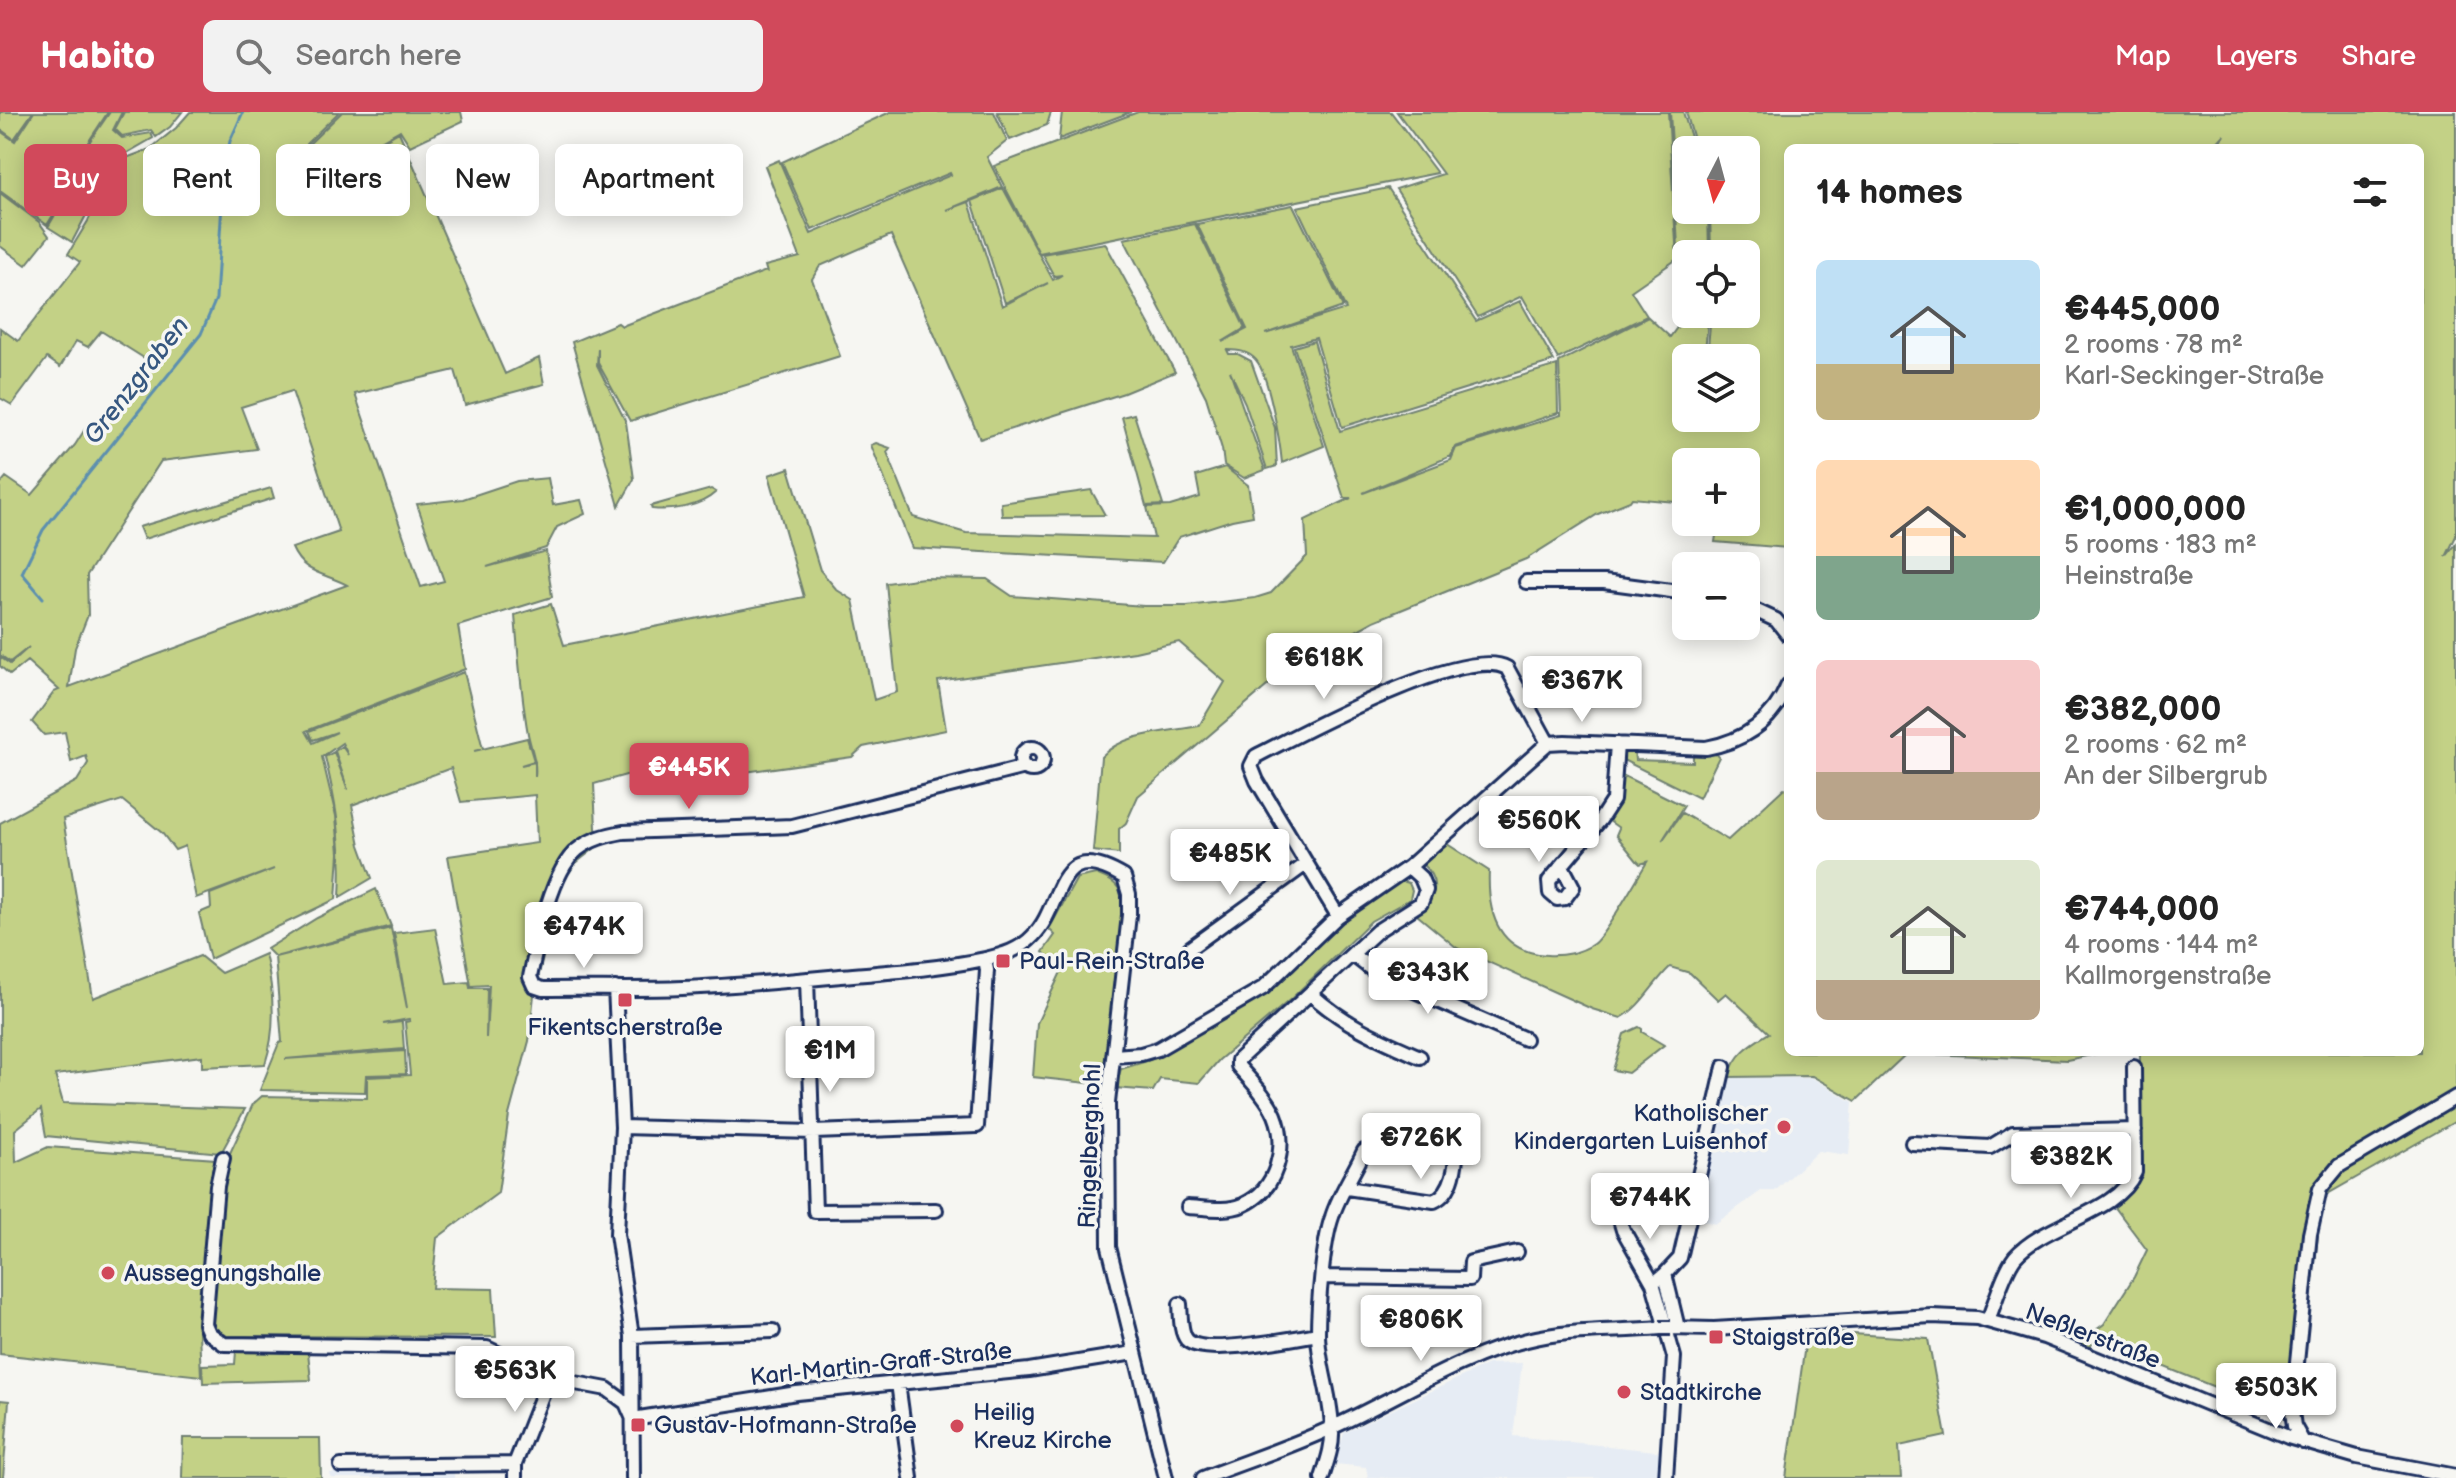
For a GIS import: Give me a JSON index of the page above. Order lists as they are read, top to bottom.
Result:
{
  "streets": {
    "street": ["Ringelberghohl", "Neßlerstraße", "Karl-Martin-Graff-Straße"]
  },
  "crossings": [
    ["Ringelberghohl", "Karl-Martin-Graff-Straße"]
  ],
  "water": ["Grenzgraben"],
  "places": {
    "transit": [
      "Paul-Rein-Straße",
      "Fikentscherstraße",
      "Staigstraße",
      "Gustav-Hofmann-Straße"
    ],
    "other": [
      "Katholischer Kindergarten Luisenhof",
      "Aussegnungshalle",
      "Stadtkirche",
      "Heilig Kreuz Kirche"
    ]
  },
  "north": "bottom",
  "page": {
    "header": "Habito",
    "search": "Search here",
    "nav": ["Map", "Layers", "Share"],
    "map_buttons": ["+", "−"],
    "chip": [
      "Buy",
      "Rent",
      "Filters",
      "New",
      "Apartment"
    ],
    "heading": "14 homes",
    "list": [
      {
        "name": "€445,000",
        "note": "2 rooms · 78 m² · Karl-Seckinger-Straße"
      },
      {
        "name": "€1,000,000",
        "note": "5 rooms · 183 m² · Heinstraße"
      },
      {
        "name": "€382,000",
        "note": "2 rooms · 62 m² · An der Silbergrub"
      },
      {
        "name": "€744,000",
        "note": "4 rooms · 144 m² · Kallmorgenstraße"
      }
    ],
    "price": [
      "€618K",
      "€367K",
      "€445K",
      "€560K",
      "€485K",
      "€474K",
      "€343K",
      "€1M",
      "€726K",
      "€382K",
      "€744K",
      "€806K",
      "€563K",
      "€503K"
    ]
  }
}
